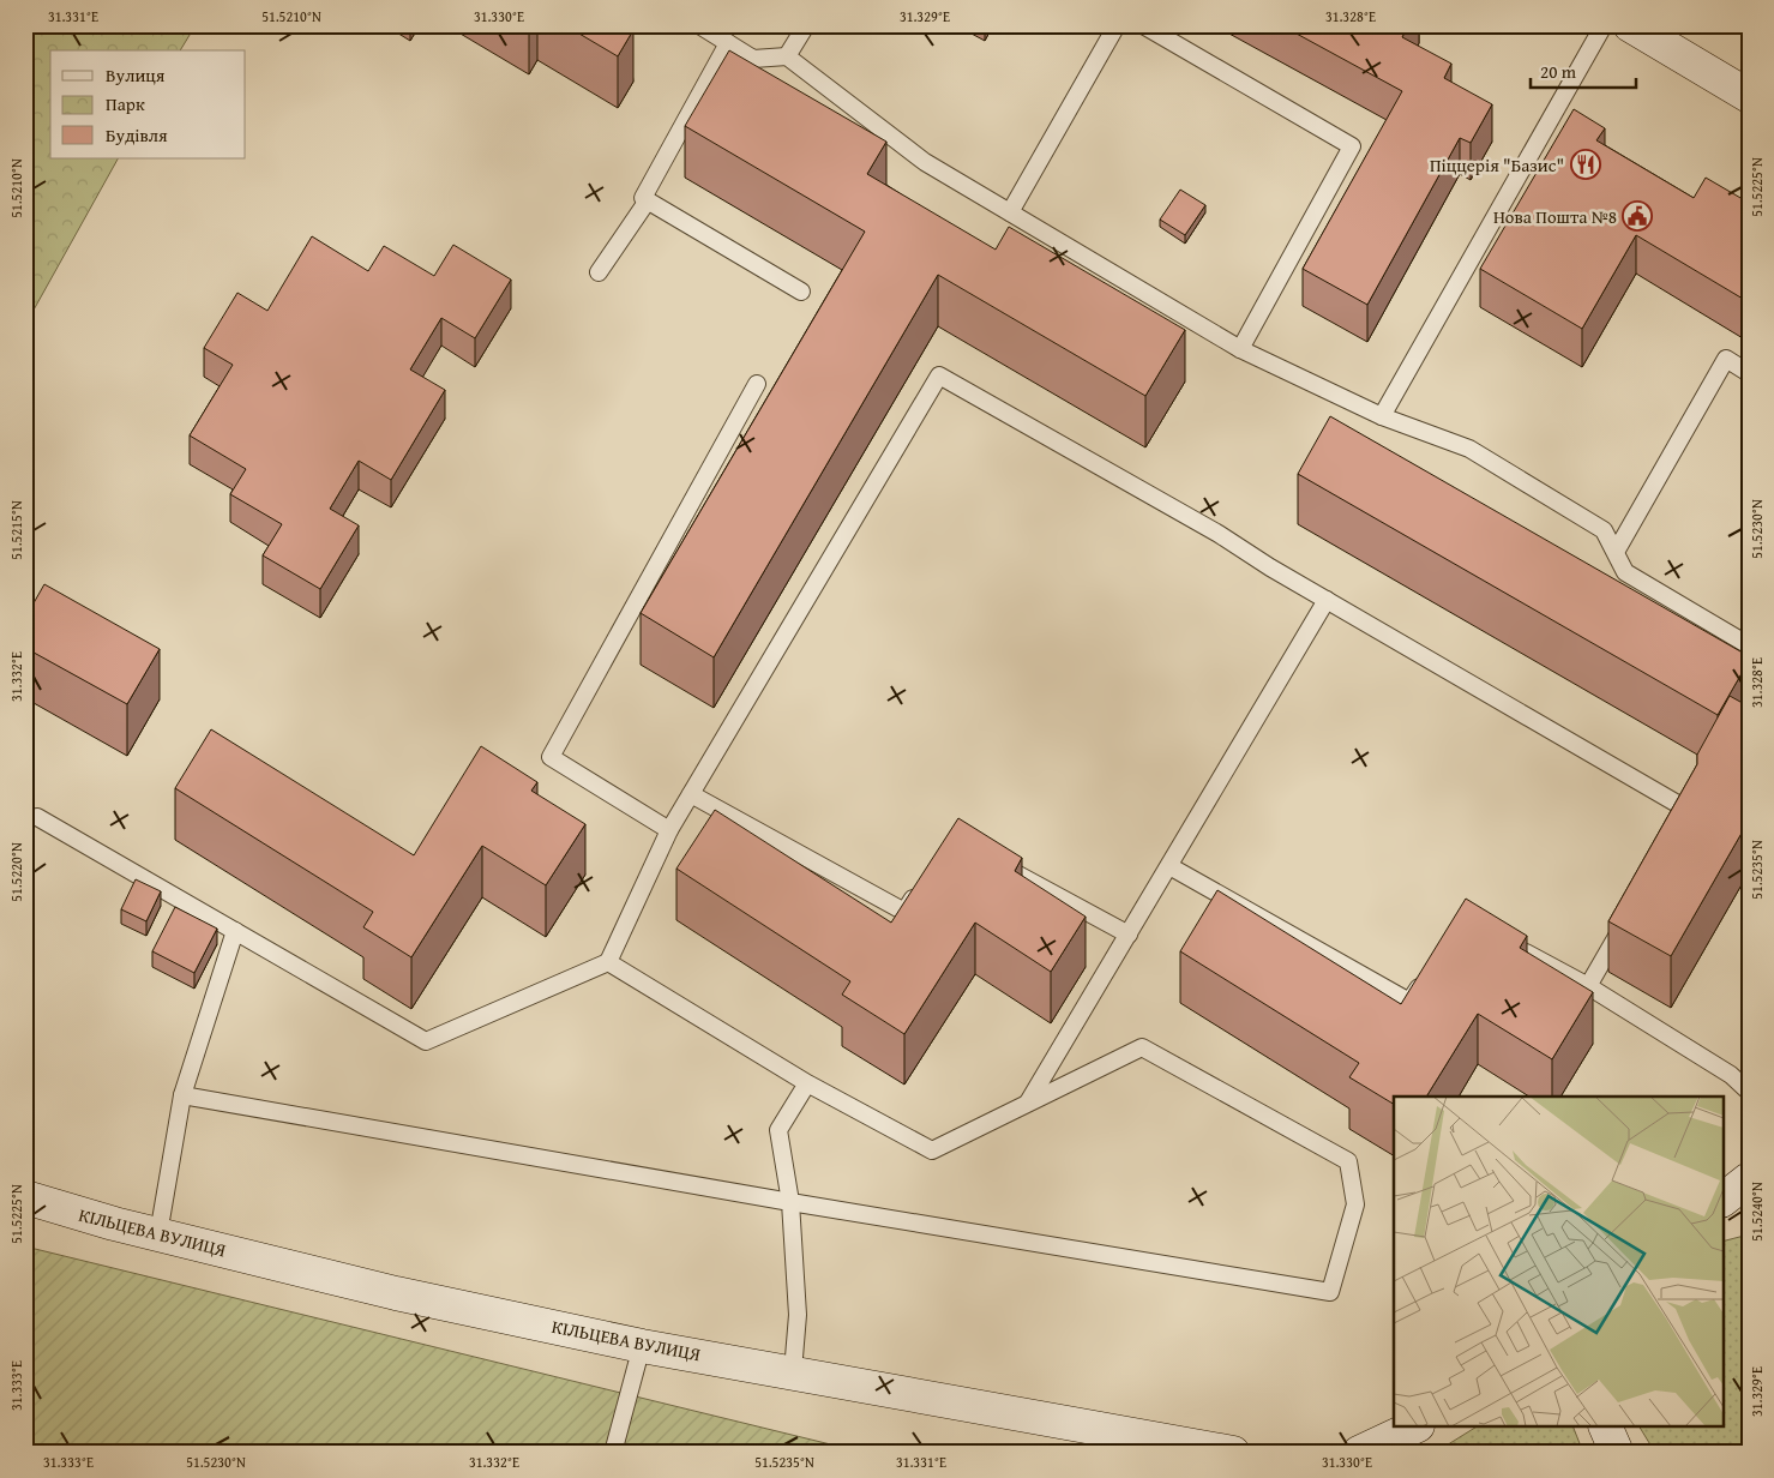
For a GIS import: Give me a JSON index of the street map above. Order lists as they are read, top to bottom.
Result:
{
  "streets": {
    "main road": ["КІЛЬЦЕВА ВУЛИЦЯ"]
  },
  "places": {
    "restaurant": ["Піццерія \"Базис\""],
    "public building": ["Нова Пошта №8"]
  },
  "legend": ["Вулиця", "Парк", "Будівля"],
  "scale_bar": "20 m",
  "coordinates": [
    "31.331°E",
    "51.5210°N",
    "31.330°E",
    "31.329°E",
    "31.328°E",
    "51.5225°N",
    "51.5230°N",
    "51.5215°N",
    "31.332°E",
    "51.5235°N",
    "51.5220°N",
    "51.5240°N",
    "31.333°E"
  ]
}
